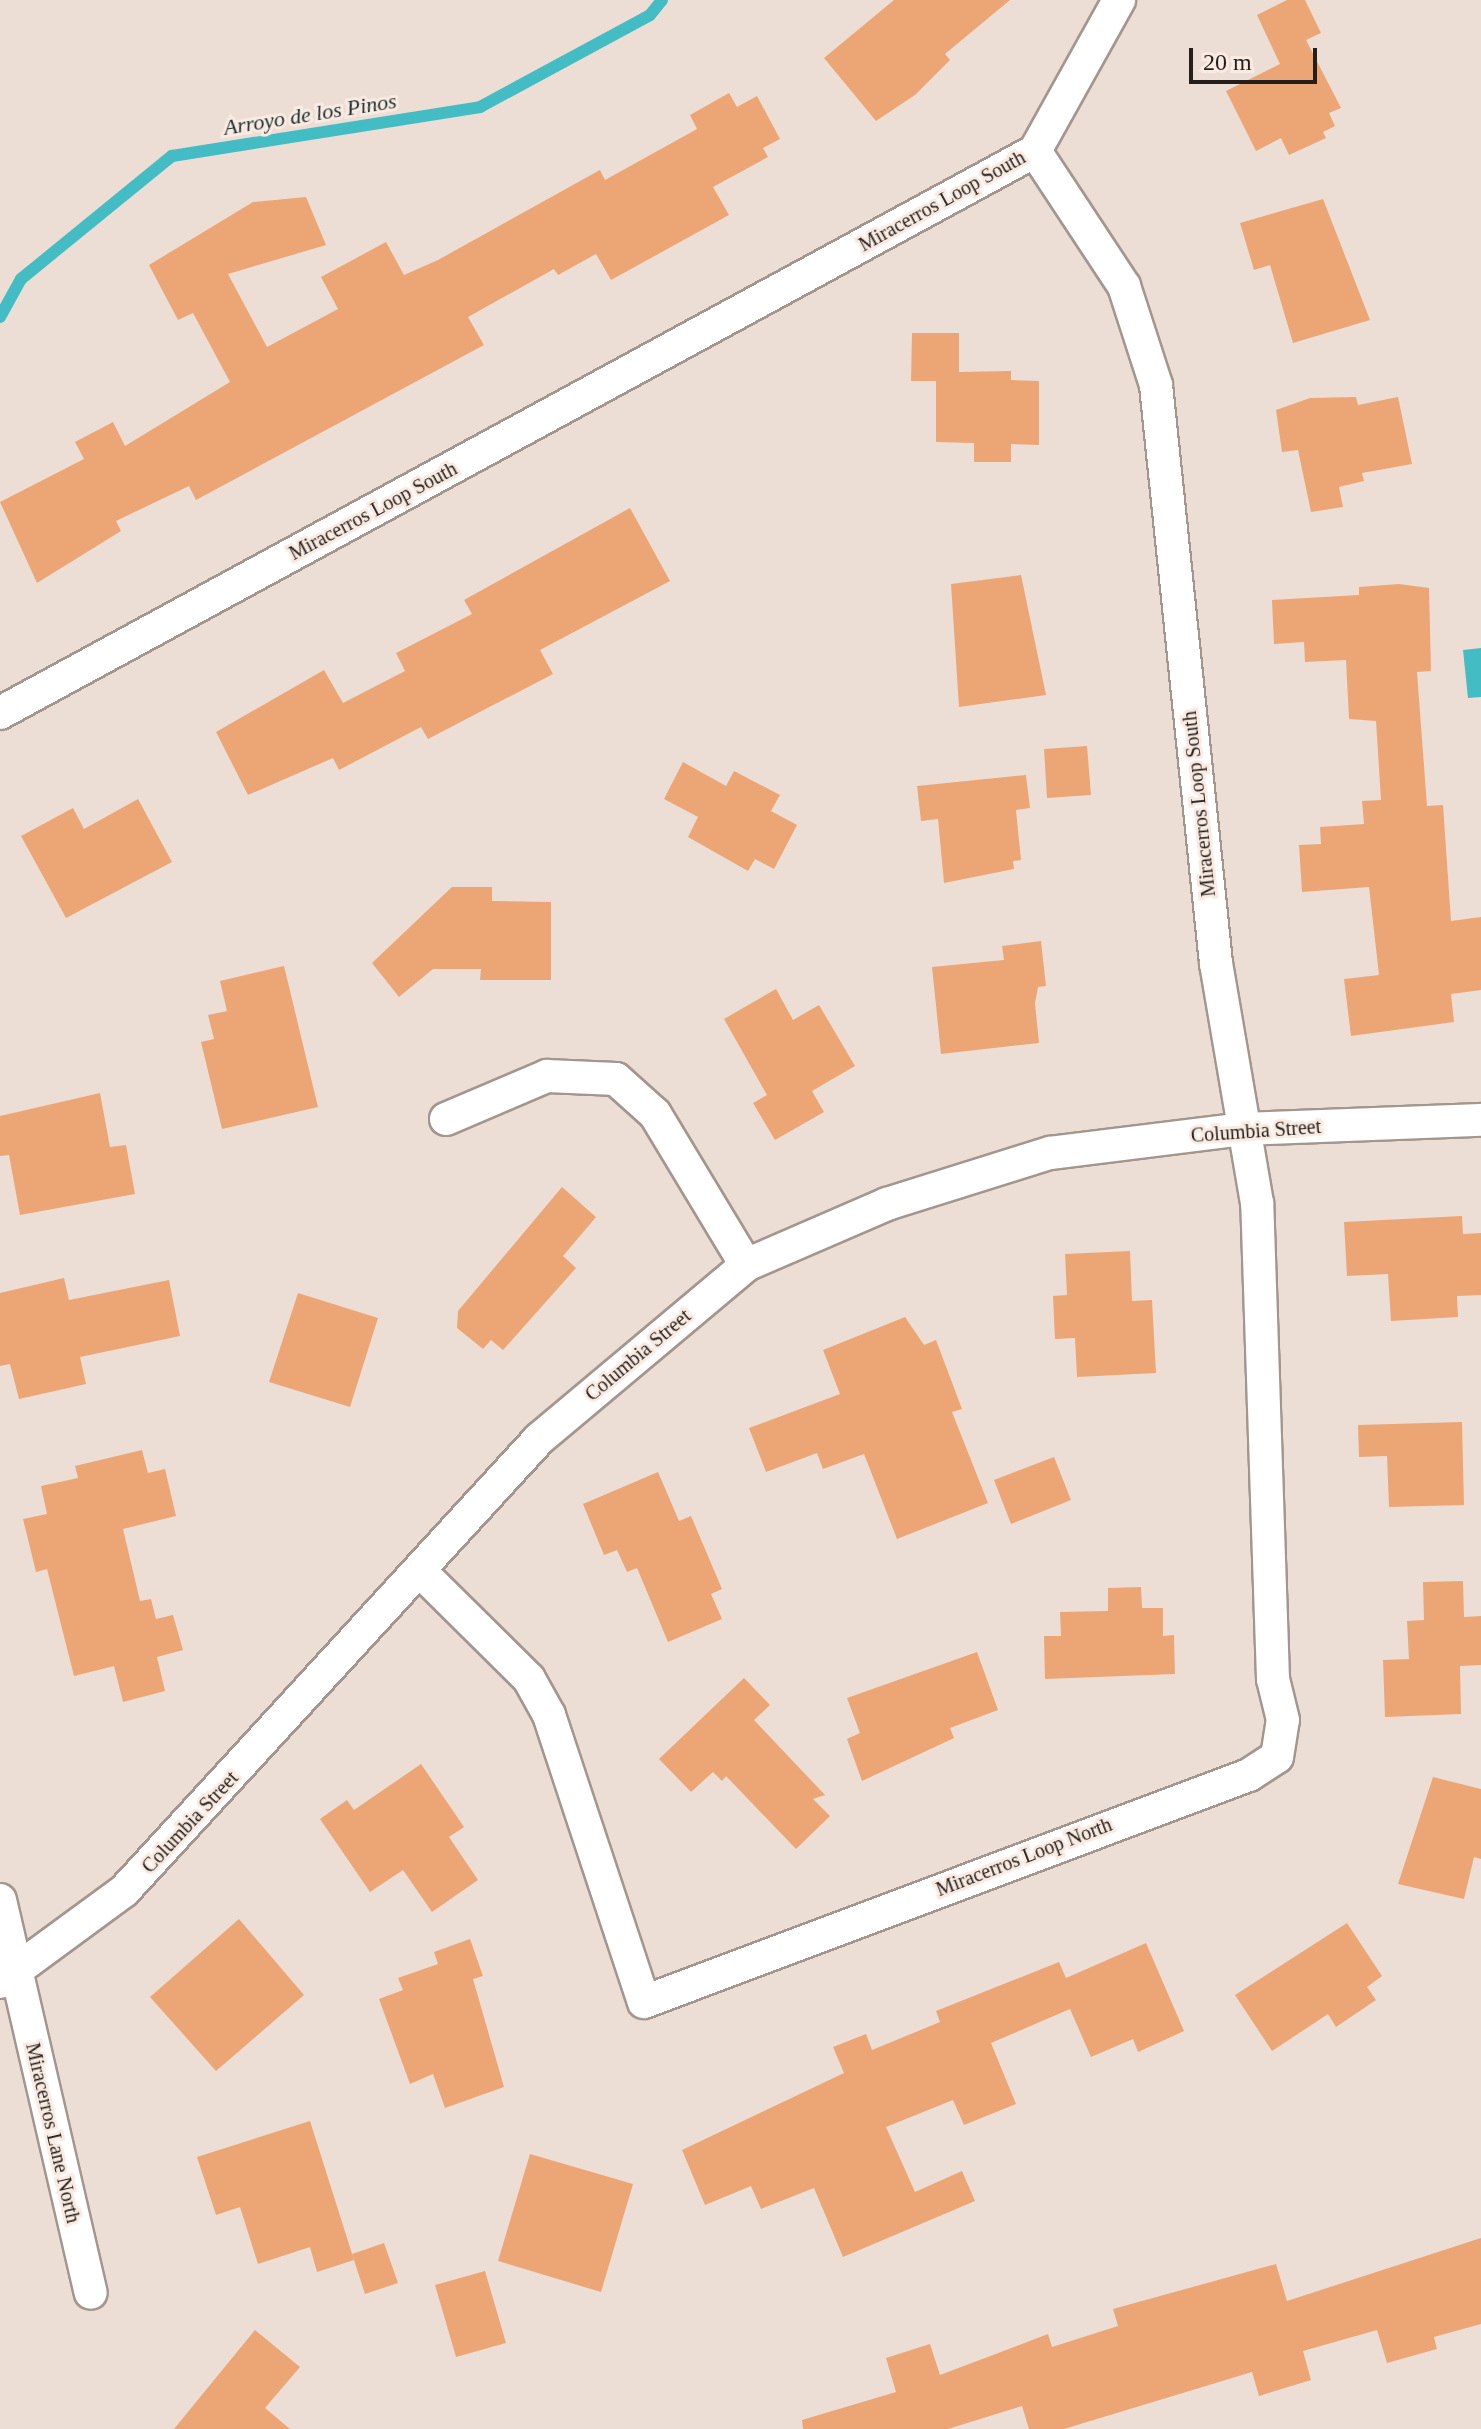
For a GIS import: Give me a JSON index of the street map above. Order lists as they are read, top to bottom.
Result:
{
  "streets": {
    "street": [
      "Miracerros Loop South",
      "Columbia Street",
      "Miracerros Loop North",
      "Miracerros Lane North"
    ]
  },
  "crossings": [
    ["Miracerros Loop South", "Columbia Street"],
    ["Miracerros Loop South", "Miracerros Loop North"],
    ["Columbia Street", "Miracerros Loop North"],
    ["Columbia Street", "Miracerros Lane North"]
  ],
  "water": ["Arroyo de los Pinos"],
  "scale_bar": "20 m"
}
